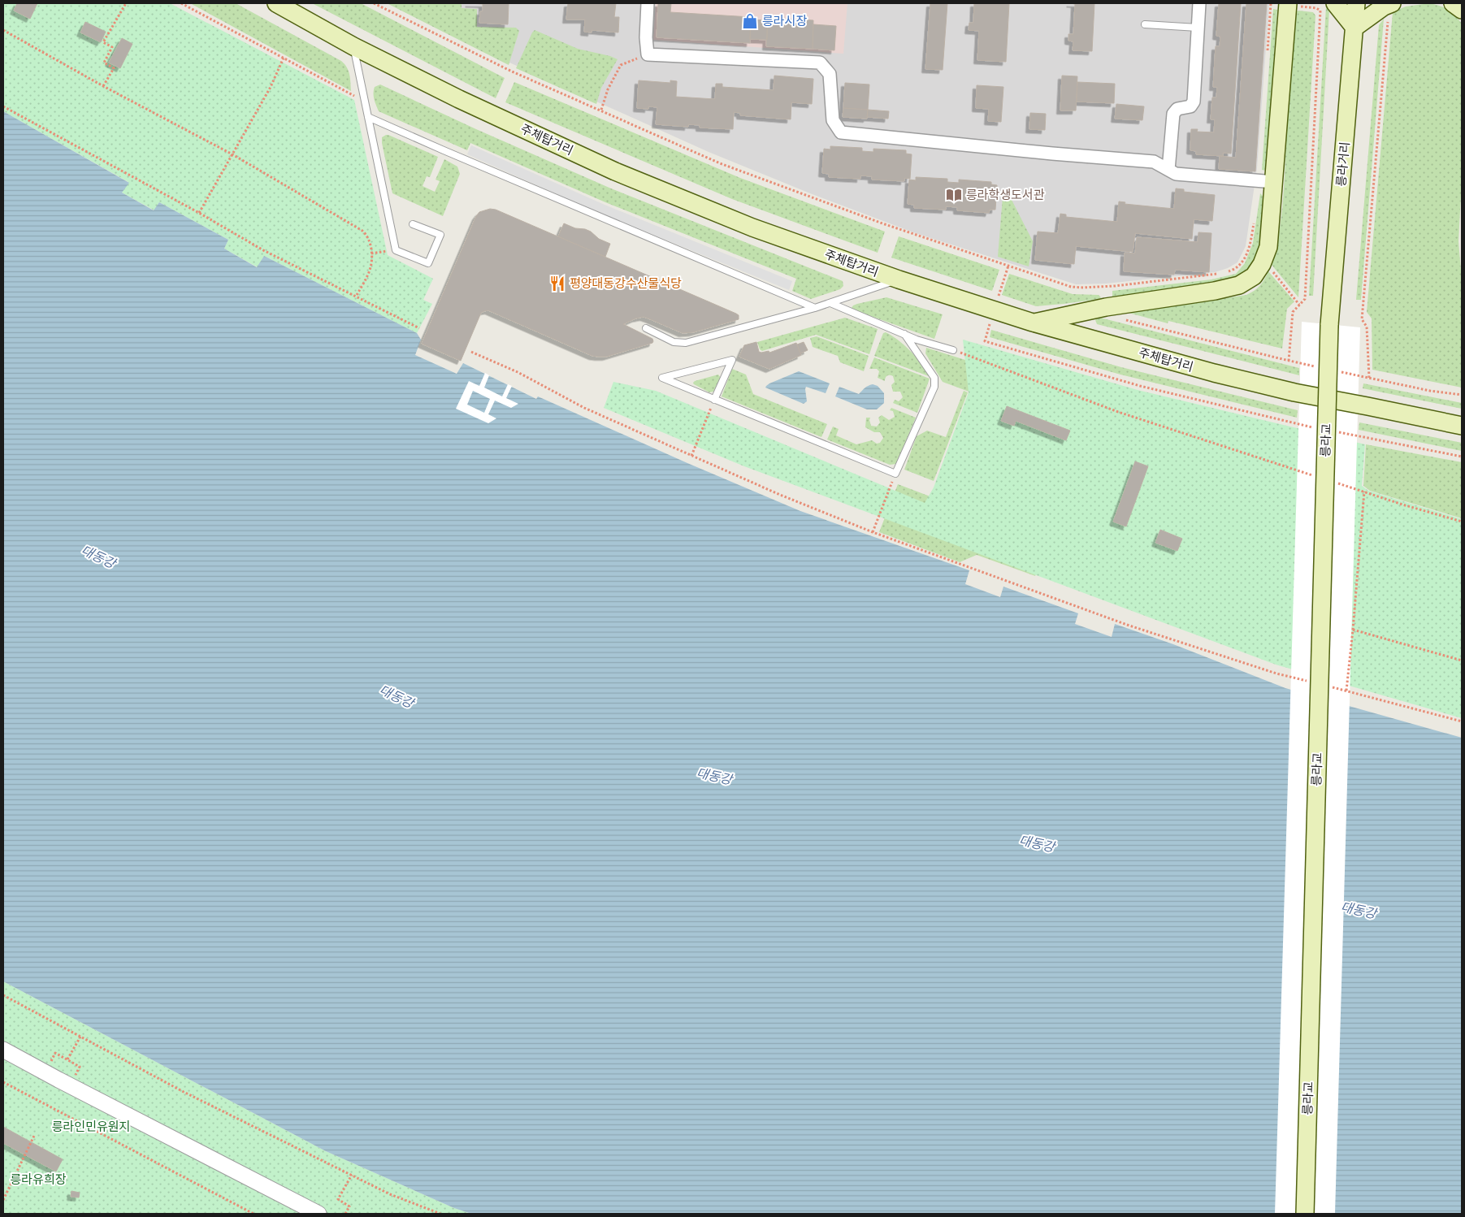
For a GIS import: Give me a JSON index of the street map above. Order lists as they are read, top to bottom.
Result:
{
  "streets": {
    "main road": ["주체탑거리", "릉라거리", "릉라교"]
  },
  "crossings": [
    ["릉라거리", "릉라교"]
  ],
  "water": ["대동강"],
  "parks": ["릉라인민유원지", "릉라유희장"],
  "places": {
    "shop": ["릉라시장"],
    "library": ["릉라학생도서관"],
    "restaurant": ["평양대동강수산물식당"]
  }
}
